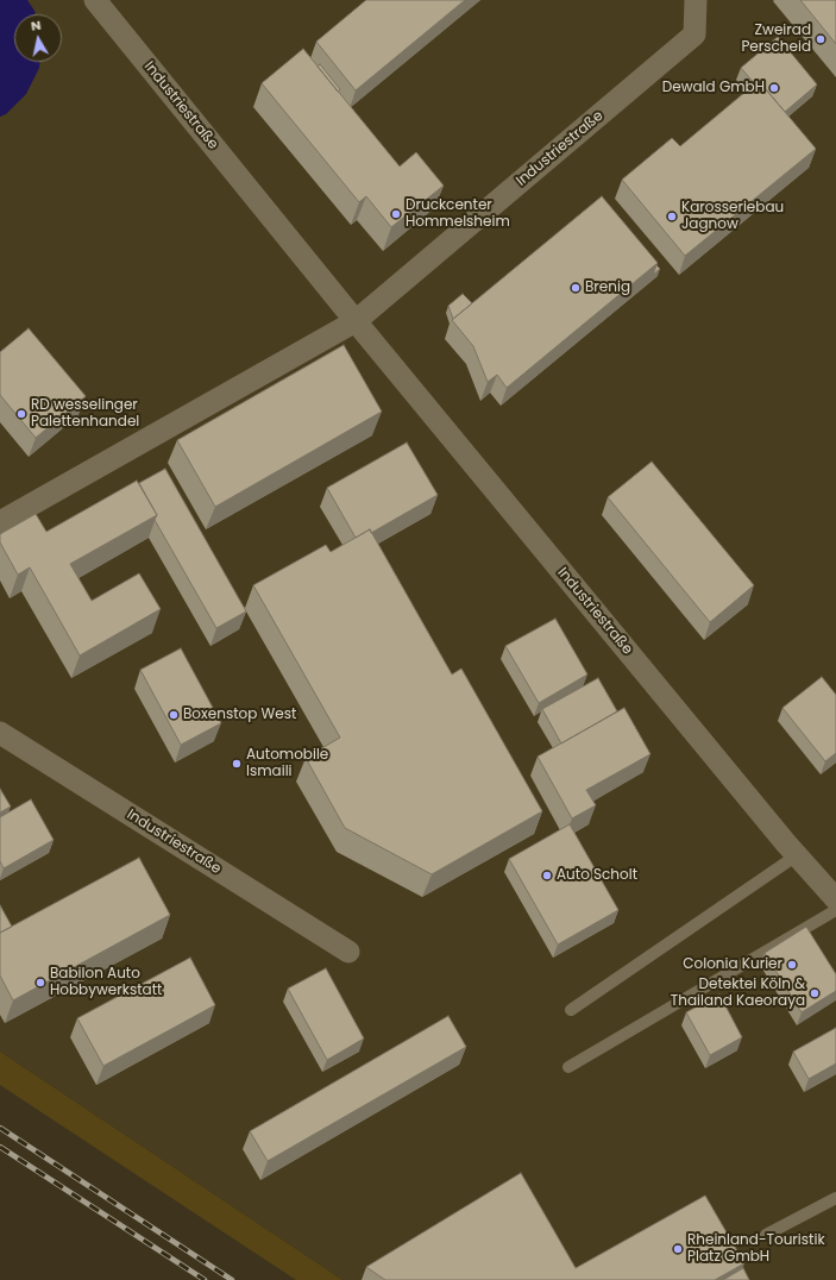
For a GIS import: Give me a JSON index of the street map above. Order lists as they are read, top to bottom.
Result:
{
  "streets": {
    "street": ["Industriestraße"]
  },
  "places": [
    "Zweirad Perscheid",
    "Dewald GmbH",
    "Druckcenter Hommelsheim",
    "Karosseriebau Jagnow",
    "Brenig",
    "RD wesselinger Palettenhandel",
    "Boxenstop West",
    "Automobile Ismaili",
    "Auto Scholt",
    "Colonia Kurier",
    "Babilon Auto Hobbywerkstatt",
    "Detektei Köln & Thailand Kaeoraya",
    "Rheinland-Touristik Platz GmbH"
  ],
  "north": "top"
}
